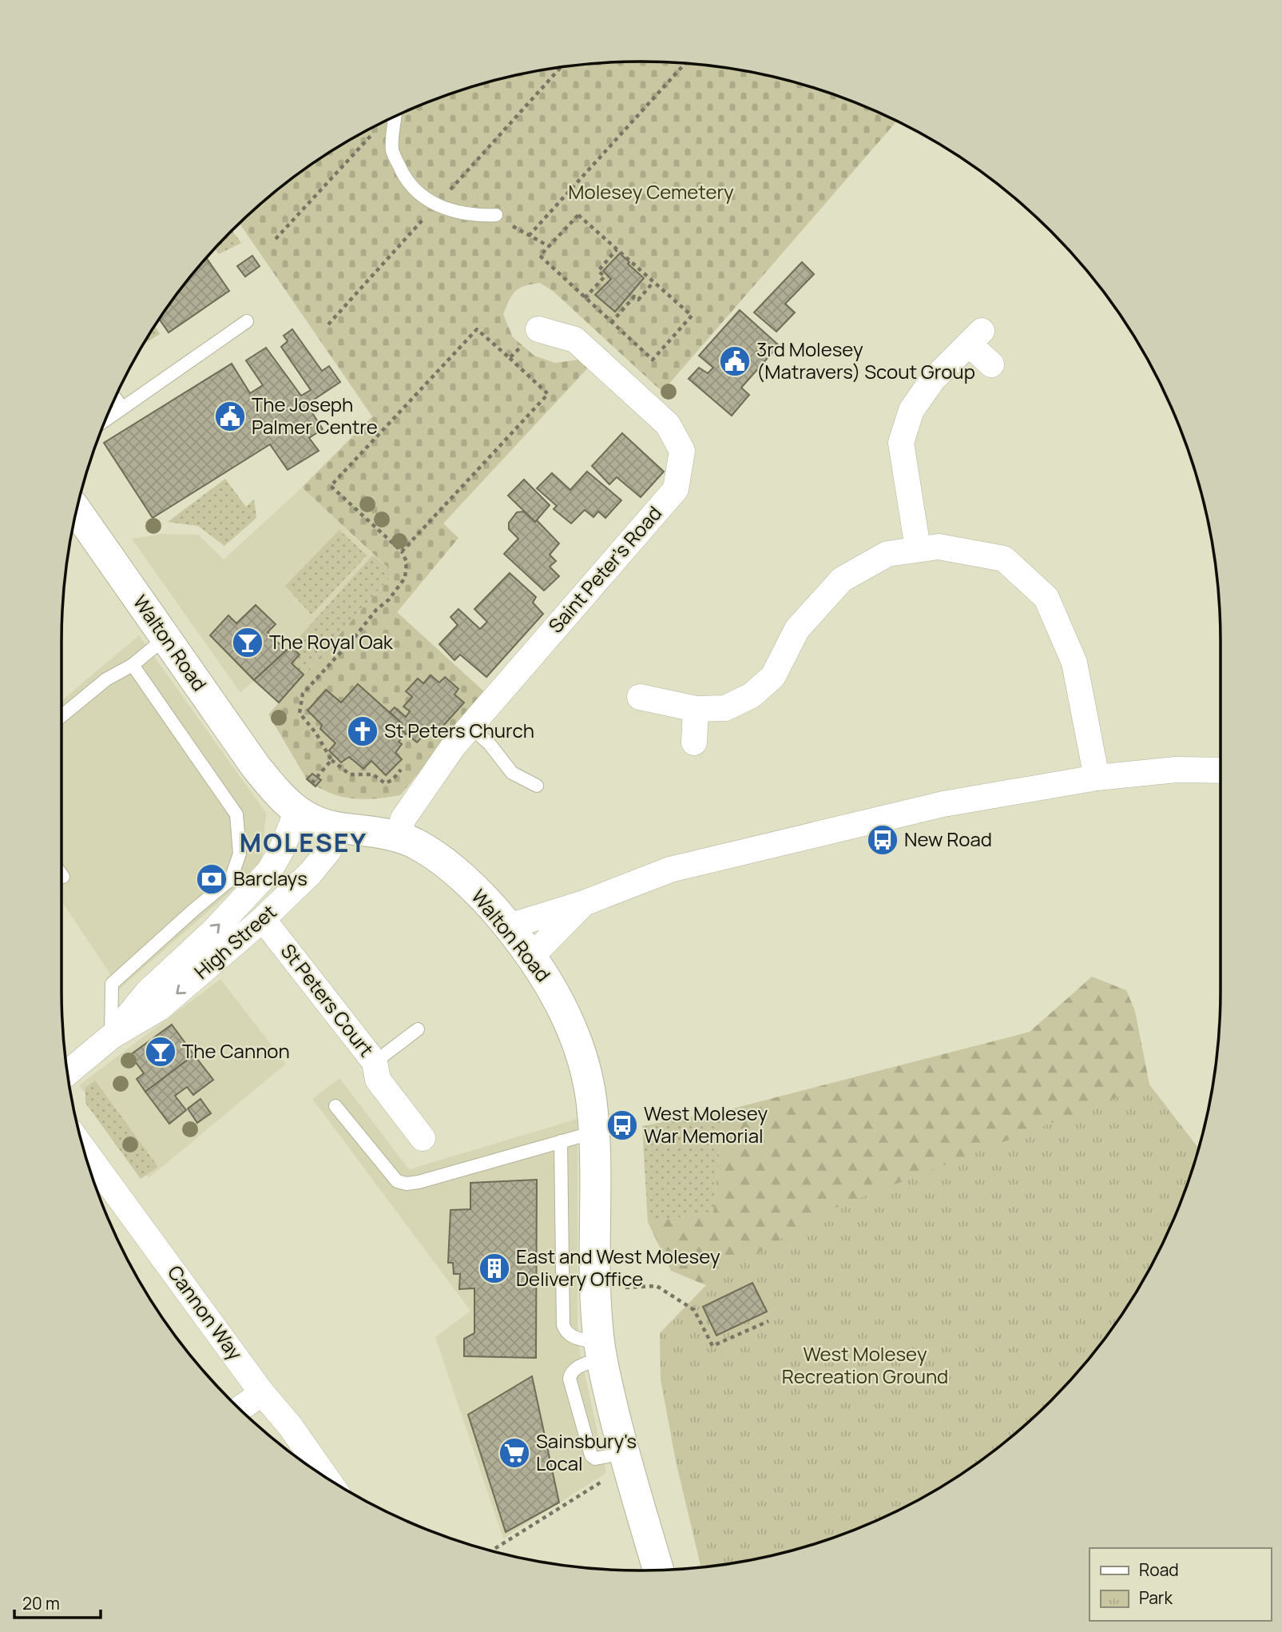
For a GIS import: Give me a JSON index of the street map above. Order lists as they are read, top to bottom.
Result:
{
  "streets": {
    "main road": ["Walton Road"],
    "street": [
      "Saint Peter's Road",
      "High Street",
      "St Peters Court",
      "Cannon Way"
    ]
  },
  "crossings": [
    ["Saint Peter's Road", "Walton Road"],
    ["Walton Road", "High Street"],
    ["High Street", "St Peters Court"]
  ],
  "districts": ["MOLESEY"],
  "parks": ["Molesey Cemetery", "West Molesey Recreation Ground"],
  "places": {
    "public building": ["3rd Molesey (Matravers) Scout Group", "The Joseph Palmer Centre"],
    "bar": ["The Royal Oak", "The Cannon"],
    "church": ["St Peters Church"],
    "bus stop": ["New Road", "West Molesey War Memorial"],
    "bank": ["Barclays"],
    "building": ["East and West Molesey Delivery Office"],
    "supermarket": ["Sainsbury's Local"]
  },
  "legend": ["Road", "Park"],
  "scale_bar": "20 m"
}
